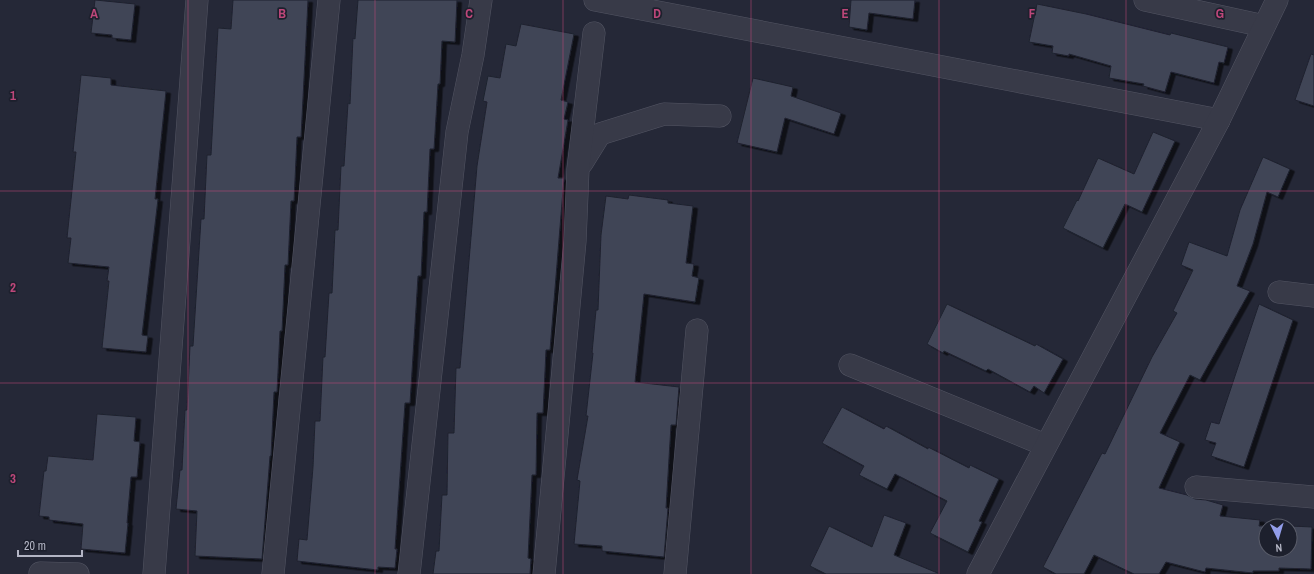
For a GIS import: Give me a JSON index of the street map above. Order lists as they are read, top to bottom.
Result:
{
  "scale_bar": "20 m",
  "north": "bottom",
  "grid": {
    "columns": [
      "A",
      "B",
      "C",
      "D",
      "E",
      "F",
      "G"
    ],
    "rows": ["1", "2", "3"]
  }
}
